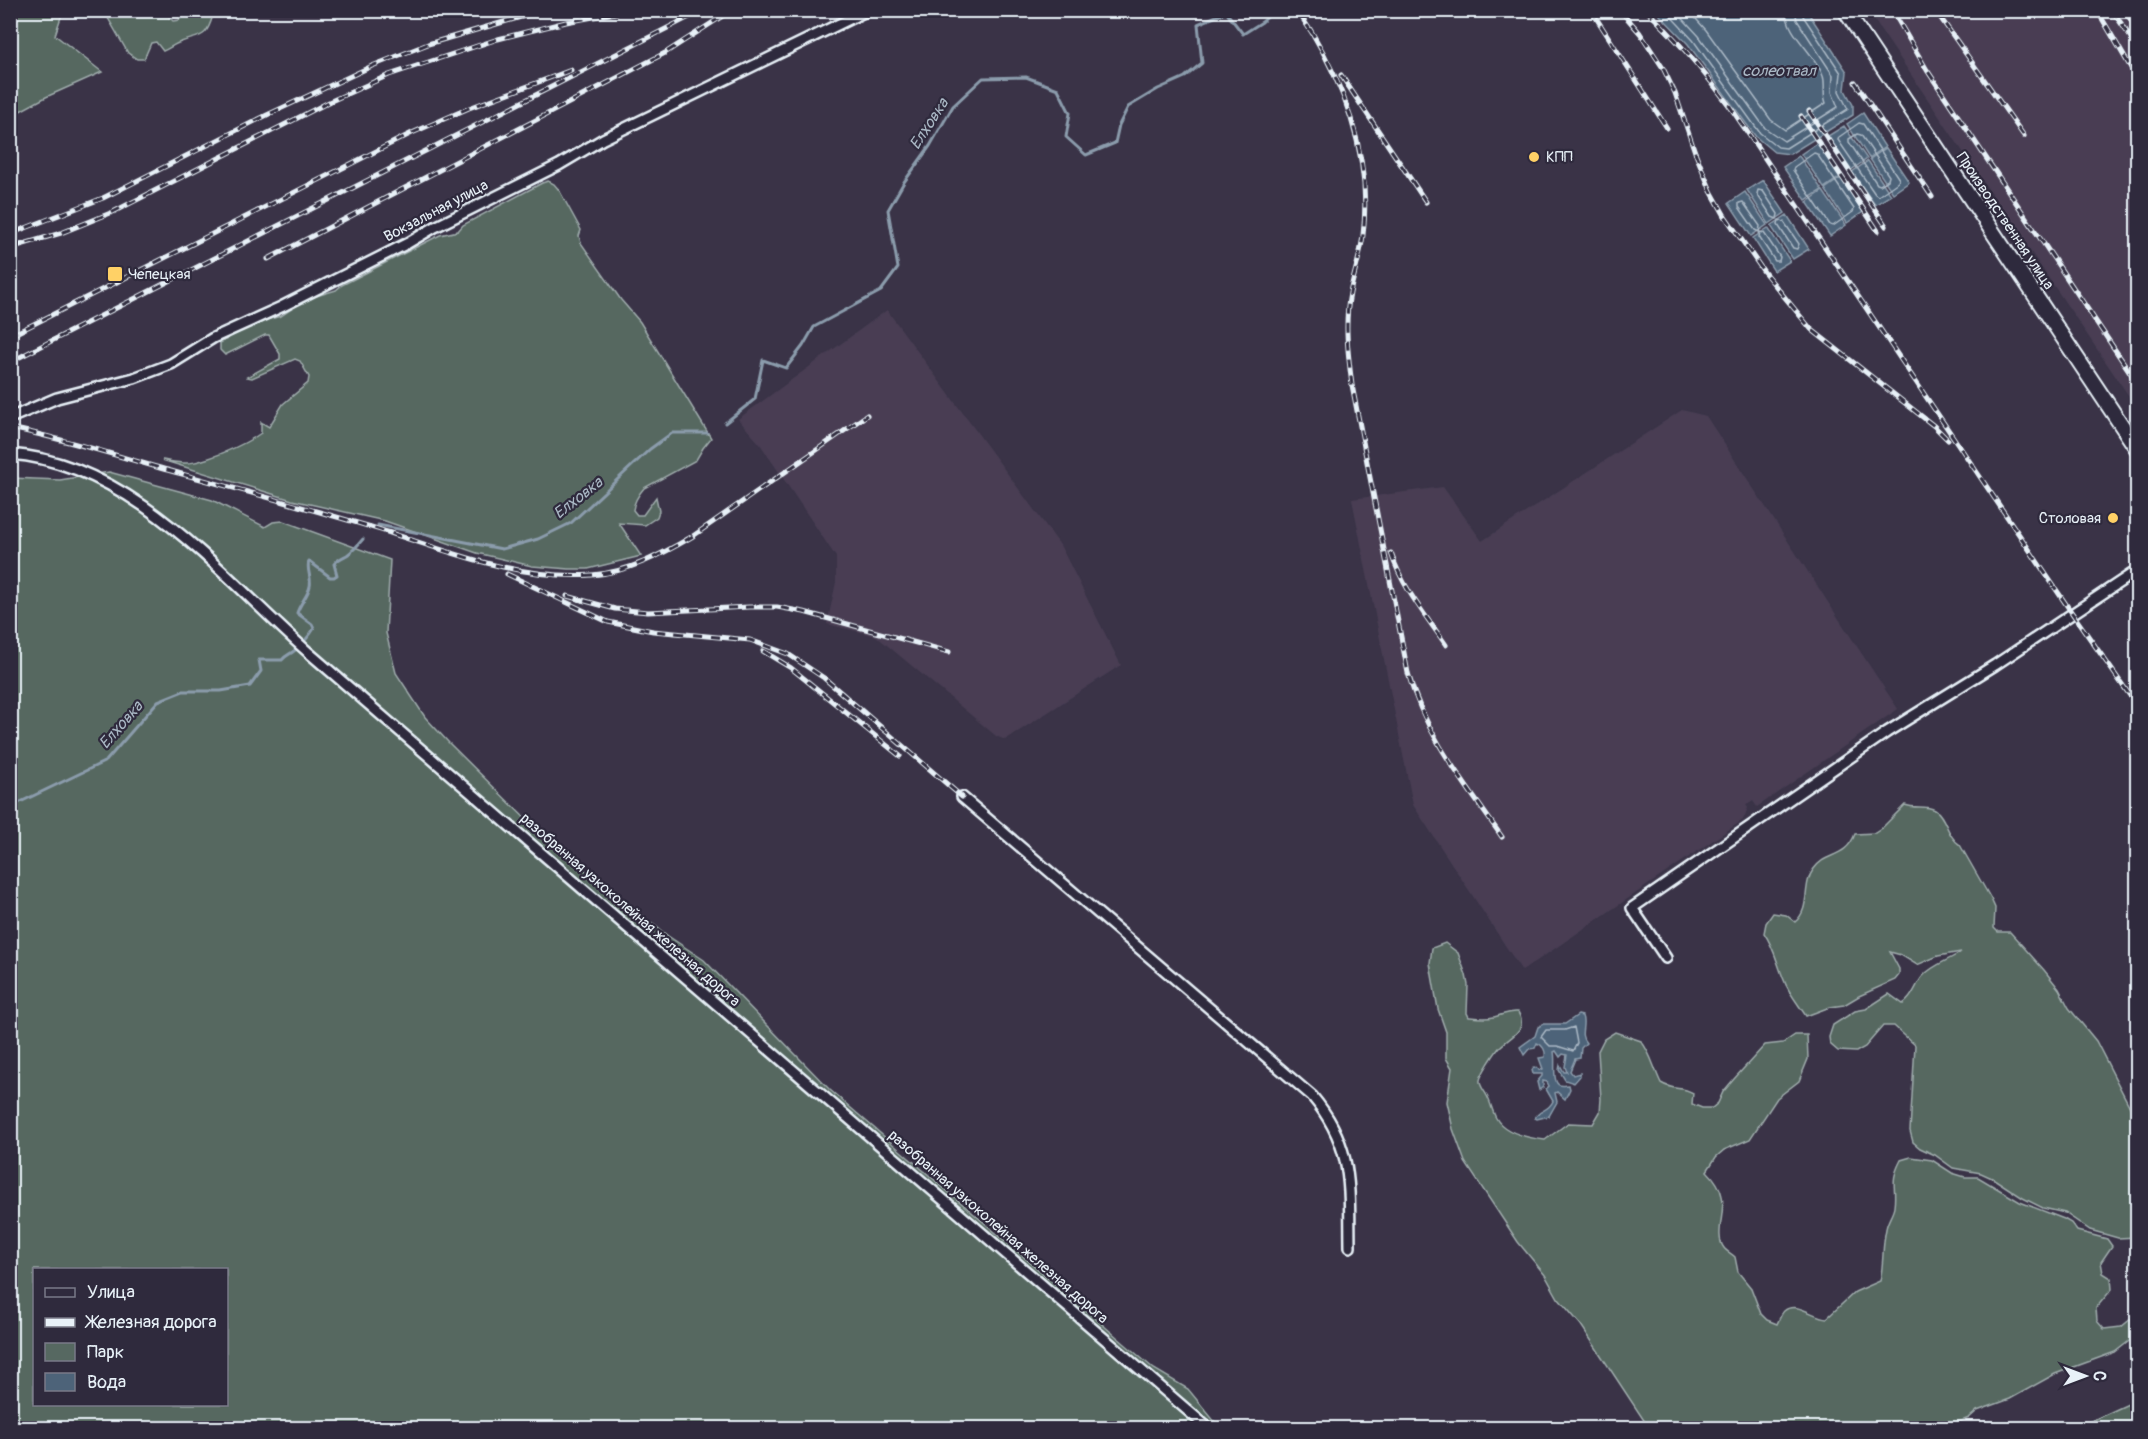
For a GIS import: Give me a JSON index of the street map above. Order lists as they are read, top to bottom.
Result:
{
  "streets": {
    "main road": ["Производственная улица"],
    "street": ["Вокзальная улица", "разобранная узкоколейная железная дорога"]
  },
  "water": ["солеотвал", "Елховка"],
  "places": {
    "other": ["КПП", "Cтоловая"],
    "transit": ["Чепецкая"]
  },
  "legend": [
    "Улица",
    "Железная дорога",
    "Парк",
    "Вода"
  ],
  "north": "right"
}
